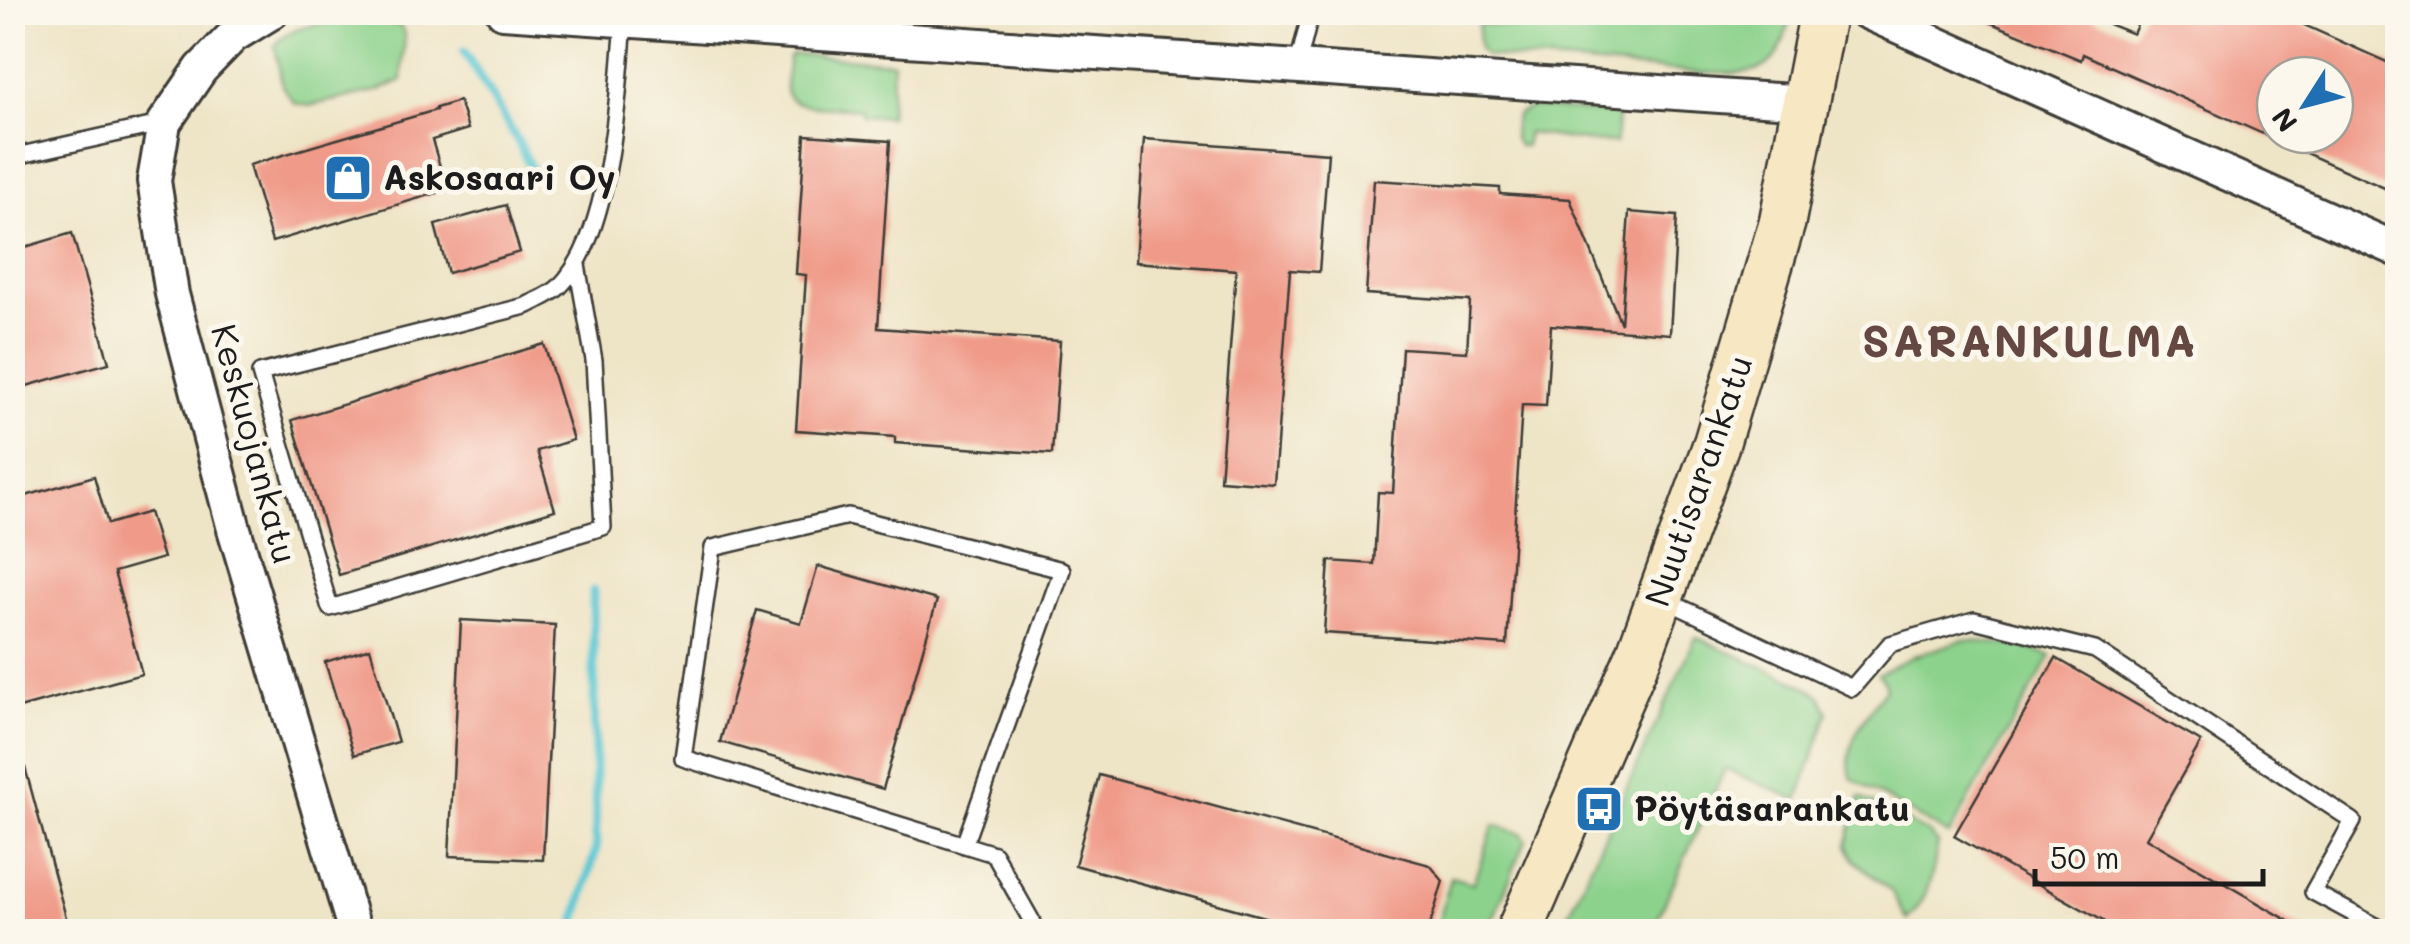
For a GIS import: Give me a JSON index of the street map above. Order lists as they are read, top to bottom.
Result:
{
  "streets": {
    "main road": ["Nuutisarankatu"],
    "street": ["Keskuojankatu"]
  },
  "districts": ["SARANKULMA"],
  "places": {
    "shop": ["Askosaari Oy"],
    "bus stop": ["Pöytäsarankatu"]
  },
  "scale_bar": "50 m",
  "north": "bottom left"
}
